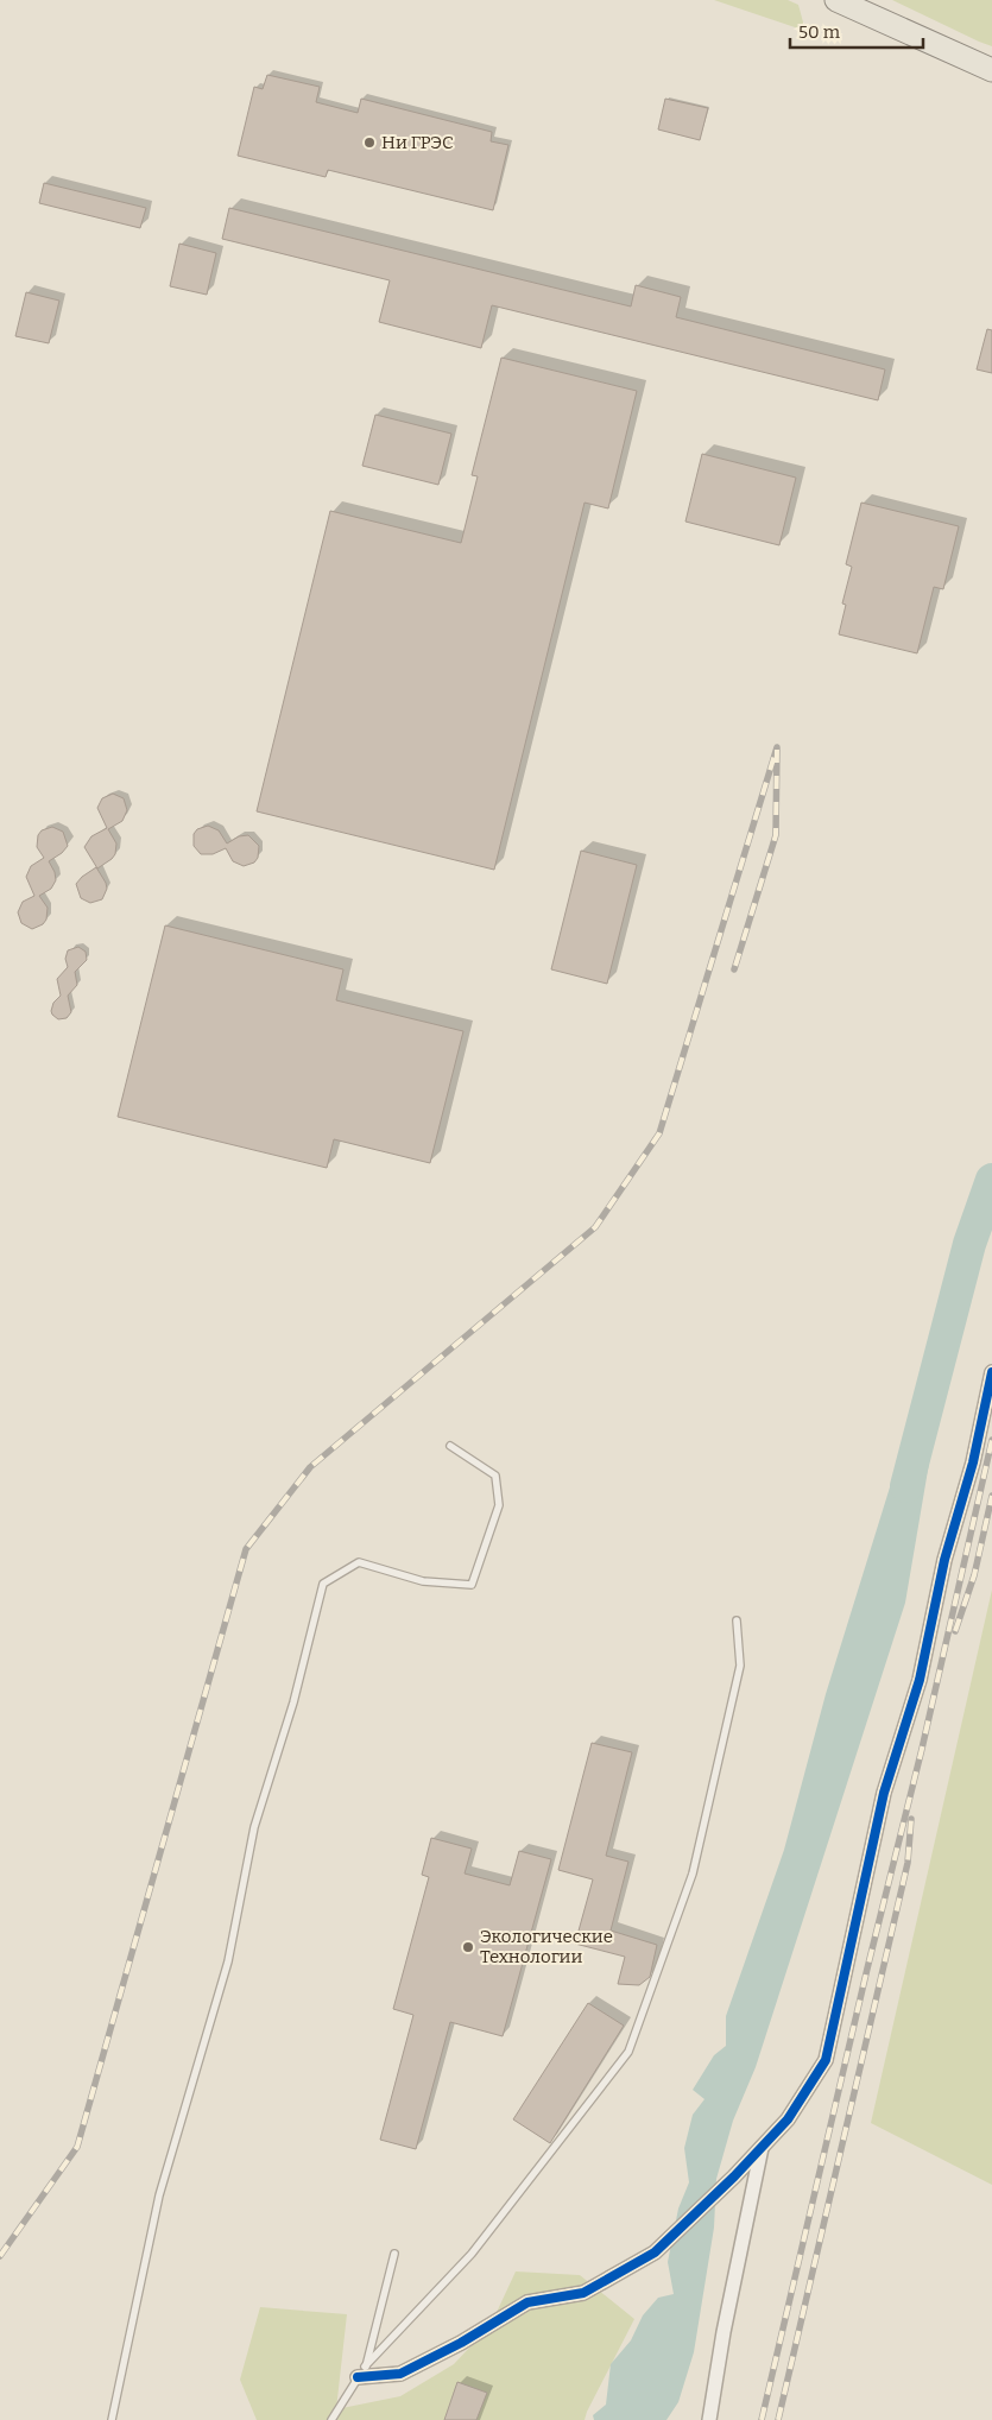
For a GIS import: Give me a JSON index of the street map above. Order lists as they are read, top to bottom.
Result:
{
  "places": ["Ни ГРЭС", "Экологические Технологии"],
  "scale_bar": "50 m"
}
